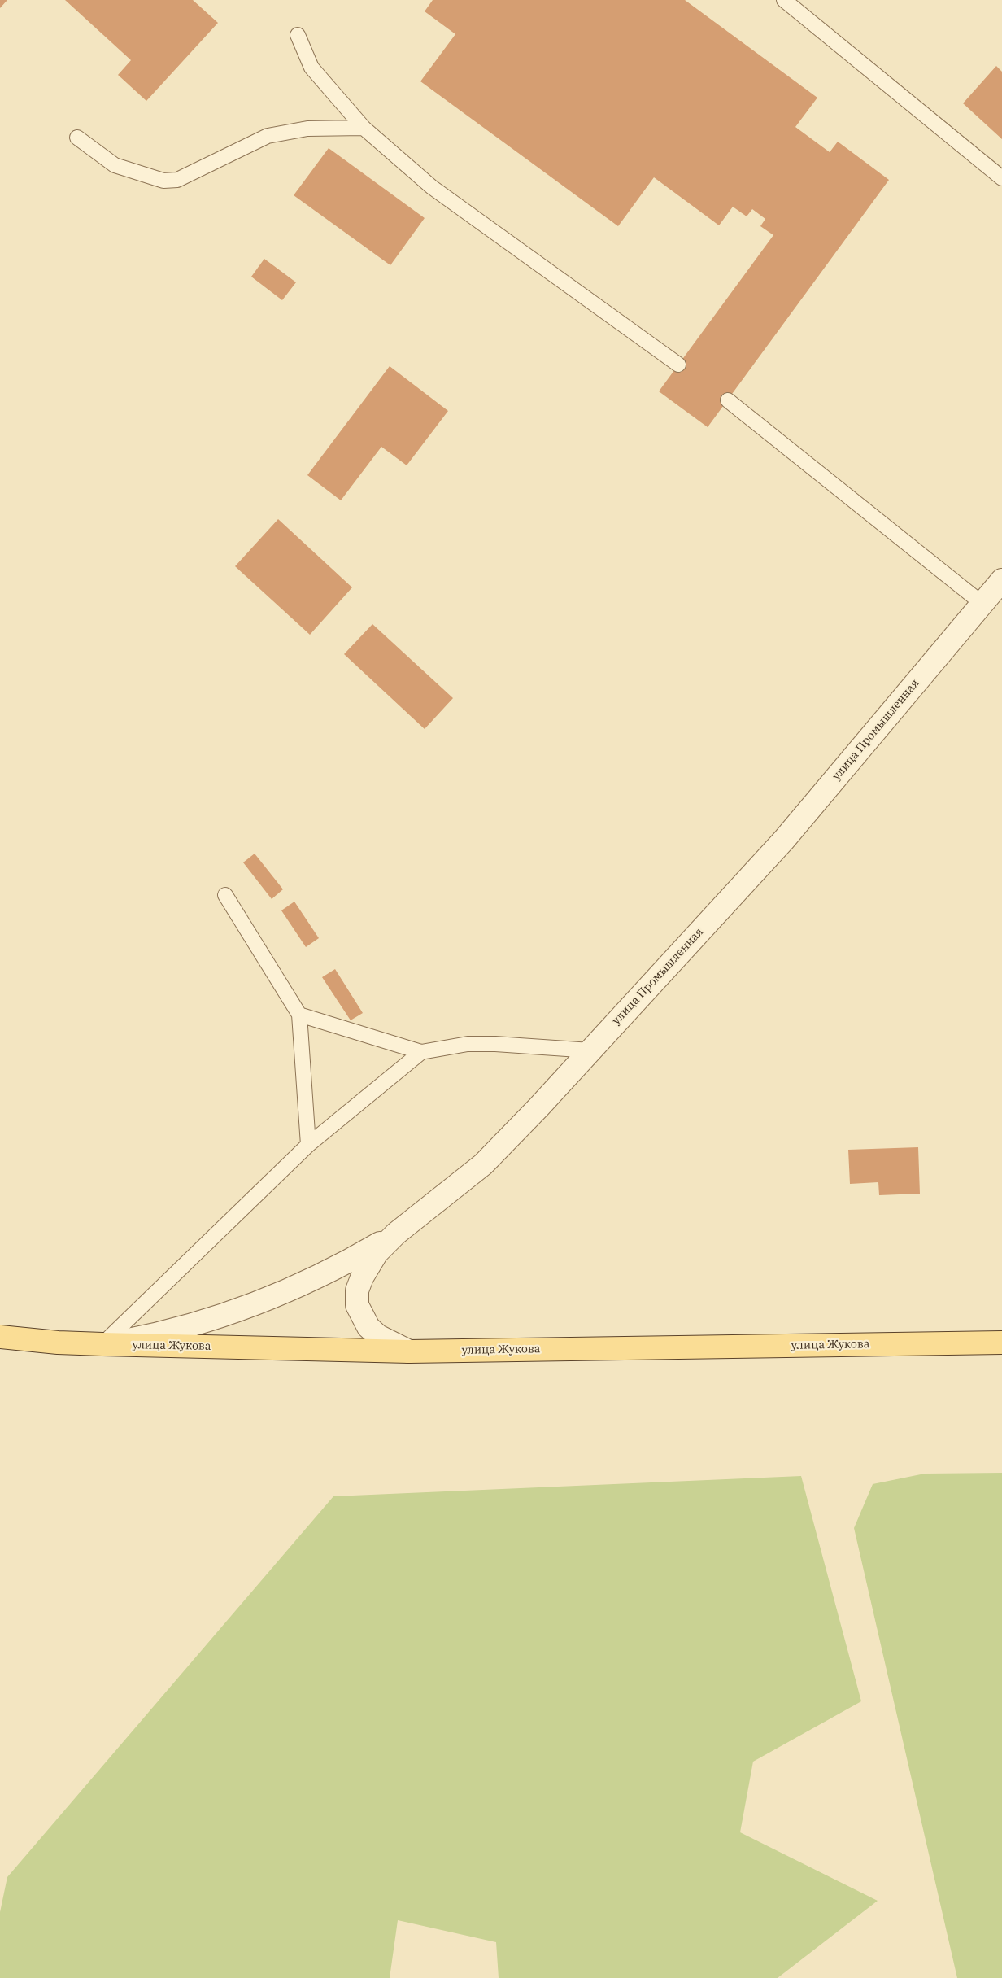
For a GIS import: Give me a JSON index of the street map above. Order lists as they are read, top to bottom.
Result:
{
  "streets": {
    "main road": ["улица Жукова"],
    "street": ["улица Промышленная"]
  },
  "crossings": [
    ["улица Промышленная", "улица Жукова"]
  ]
}
